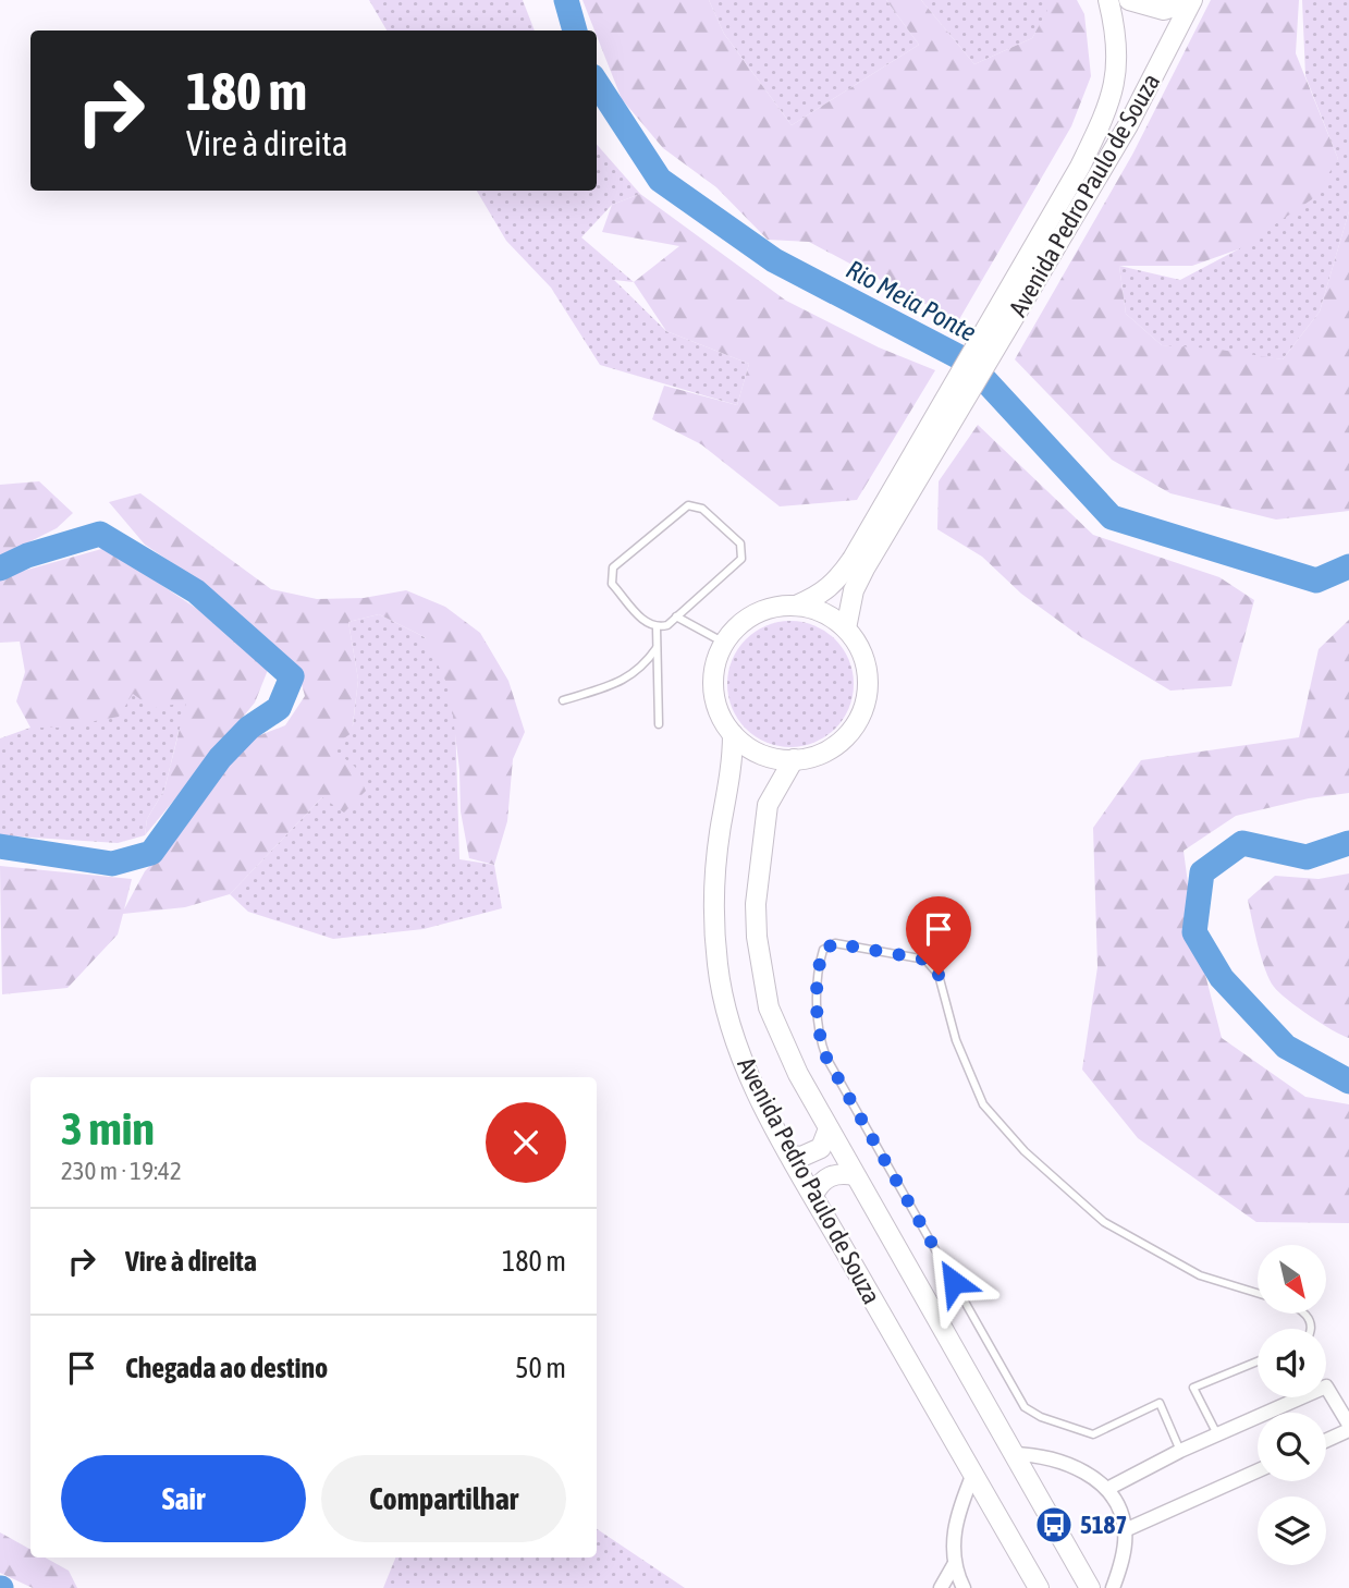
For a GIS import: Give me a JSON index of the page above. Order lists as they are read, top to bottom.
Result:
{
  "streets": {
    "main road": ["Avenida Pedro Paulo de Souza"]
  },
  "water": ["Rio Meia Ponte"],
  "places": {
    "bus stop": ["5187"]
  },
  "north": "bottom right",
  "page": {
    "turn": ["180 m", "Vire à direita"],
    "heading": ["3 min", "230 m · 19:42"],
    "list": [
      {
        "name": "Vire à direita",
        "value": "180 m"
      },
      {
        "name": "Chegada ao destino",
        "value": "50 m"
      }
    ],
    "buttons": ["Sair", "Compartilhar"]
  }
}
